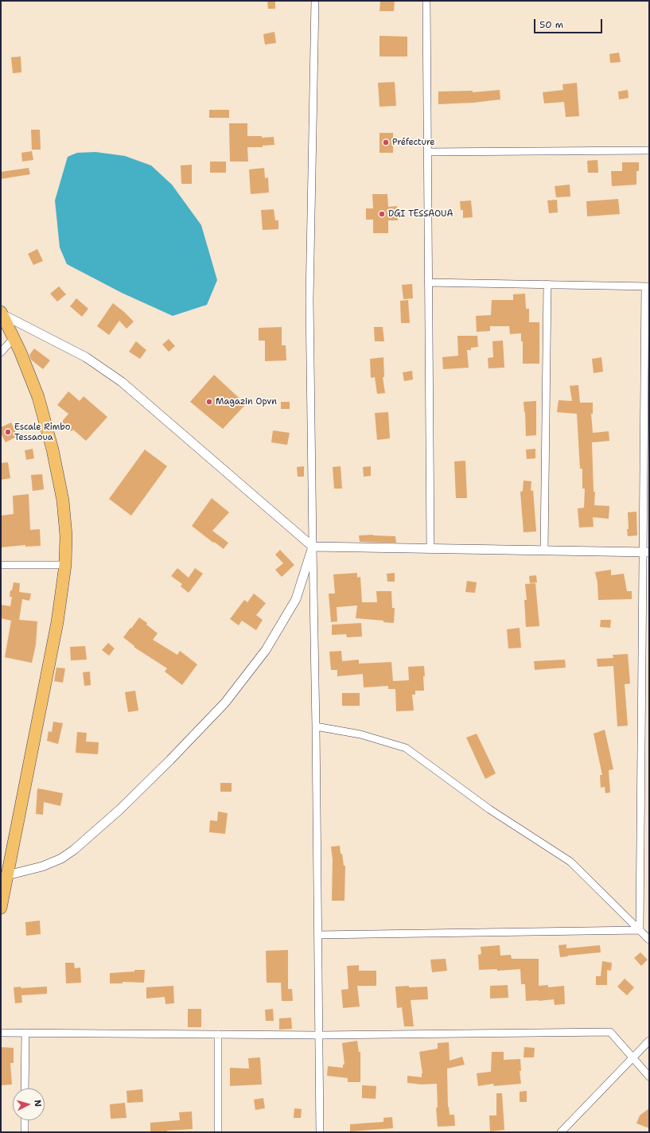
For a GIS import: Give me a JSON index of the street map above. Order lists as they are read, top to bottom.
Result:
{
  "places": [
    "Préfecture",
    "DGI TESSAOUA",
    "Magazin Opvn",
    "Escale Rimbo Tessaoua"
  ],
  "scale_bar": "50 m",
  "north": "right"
}
